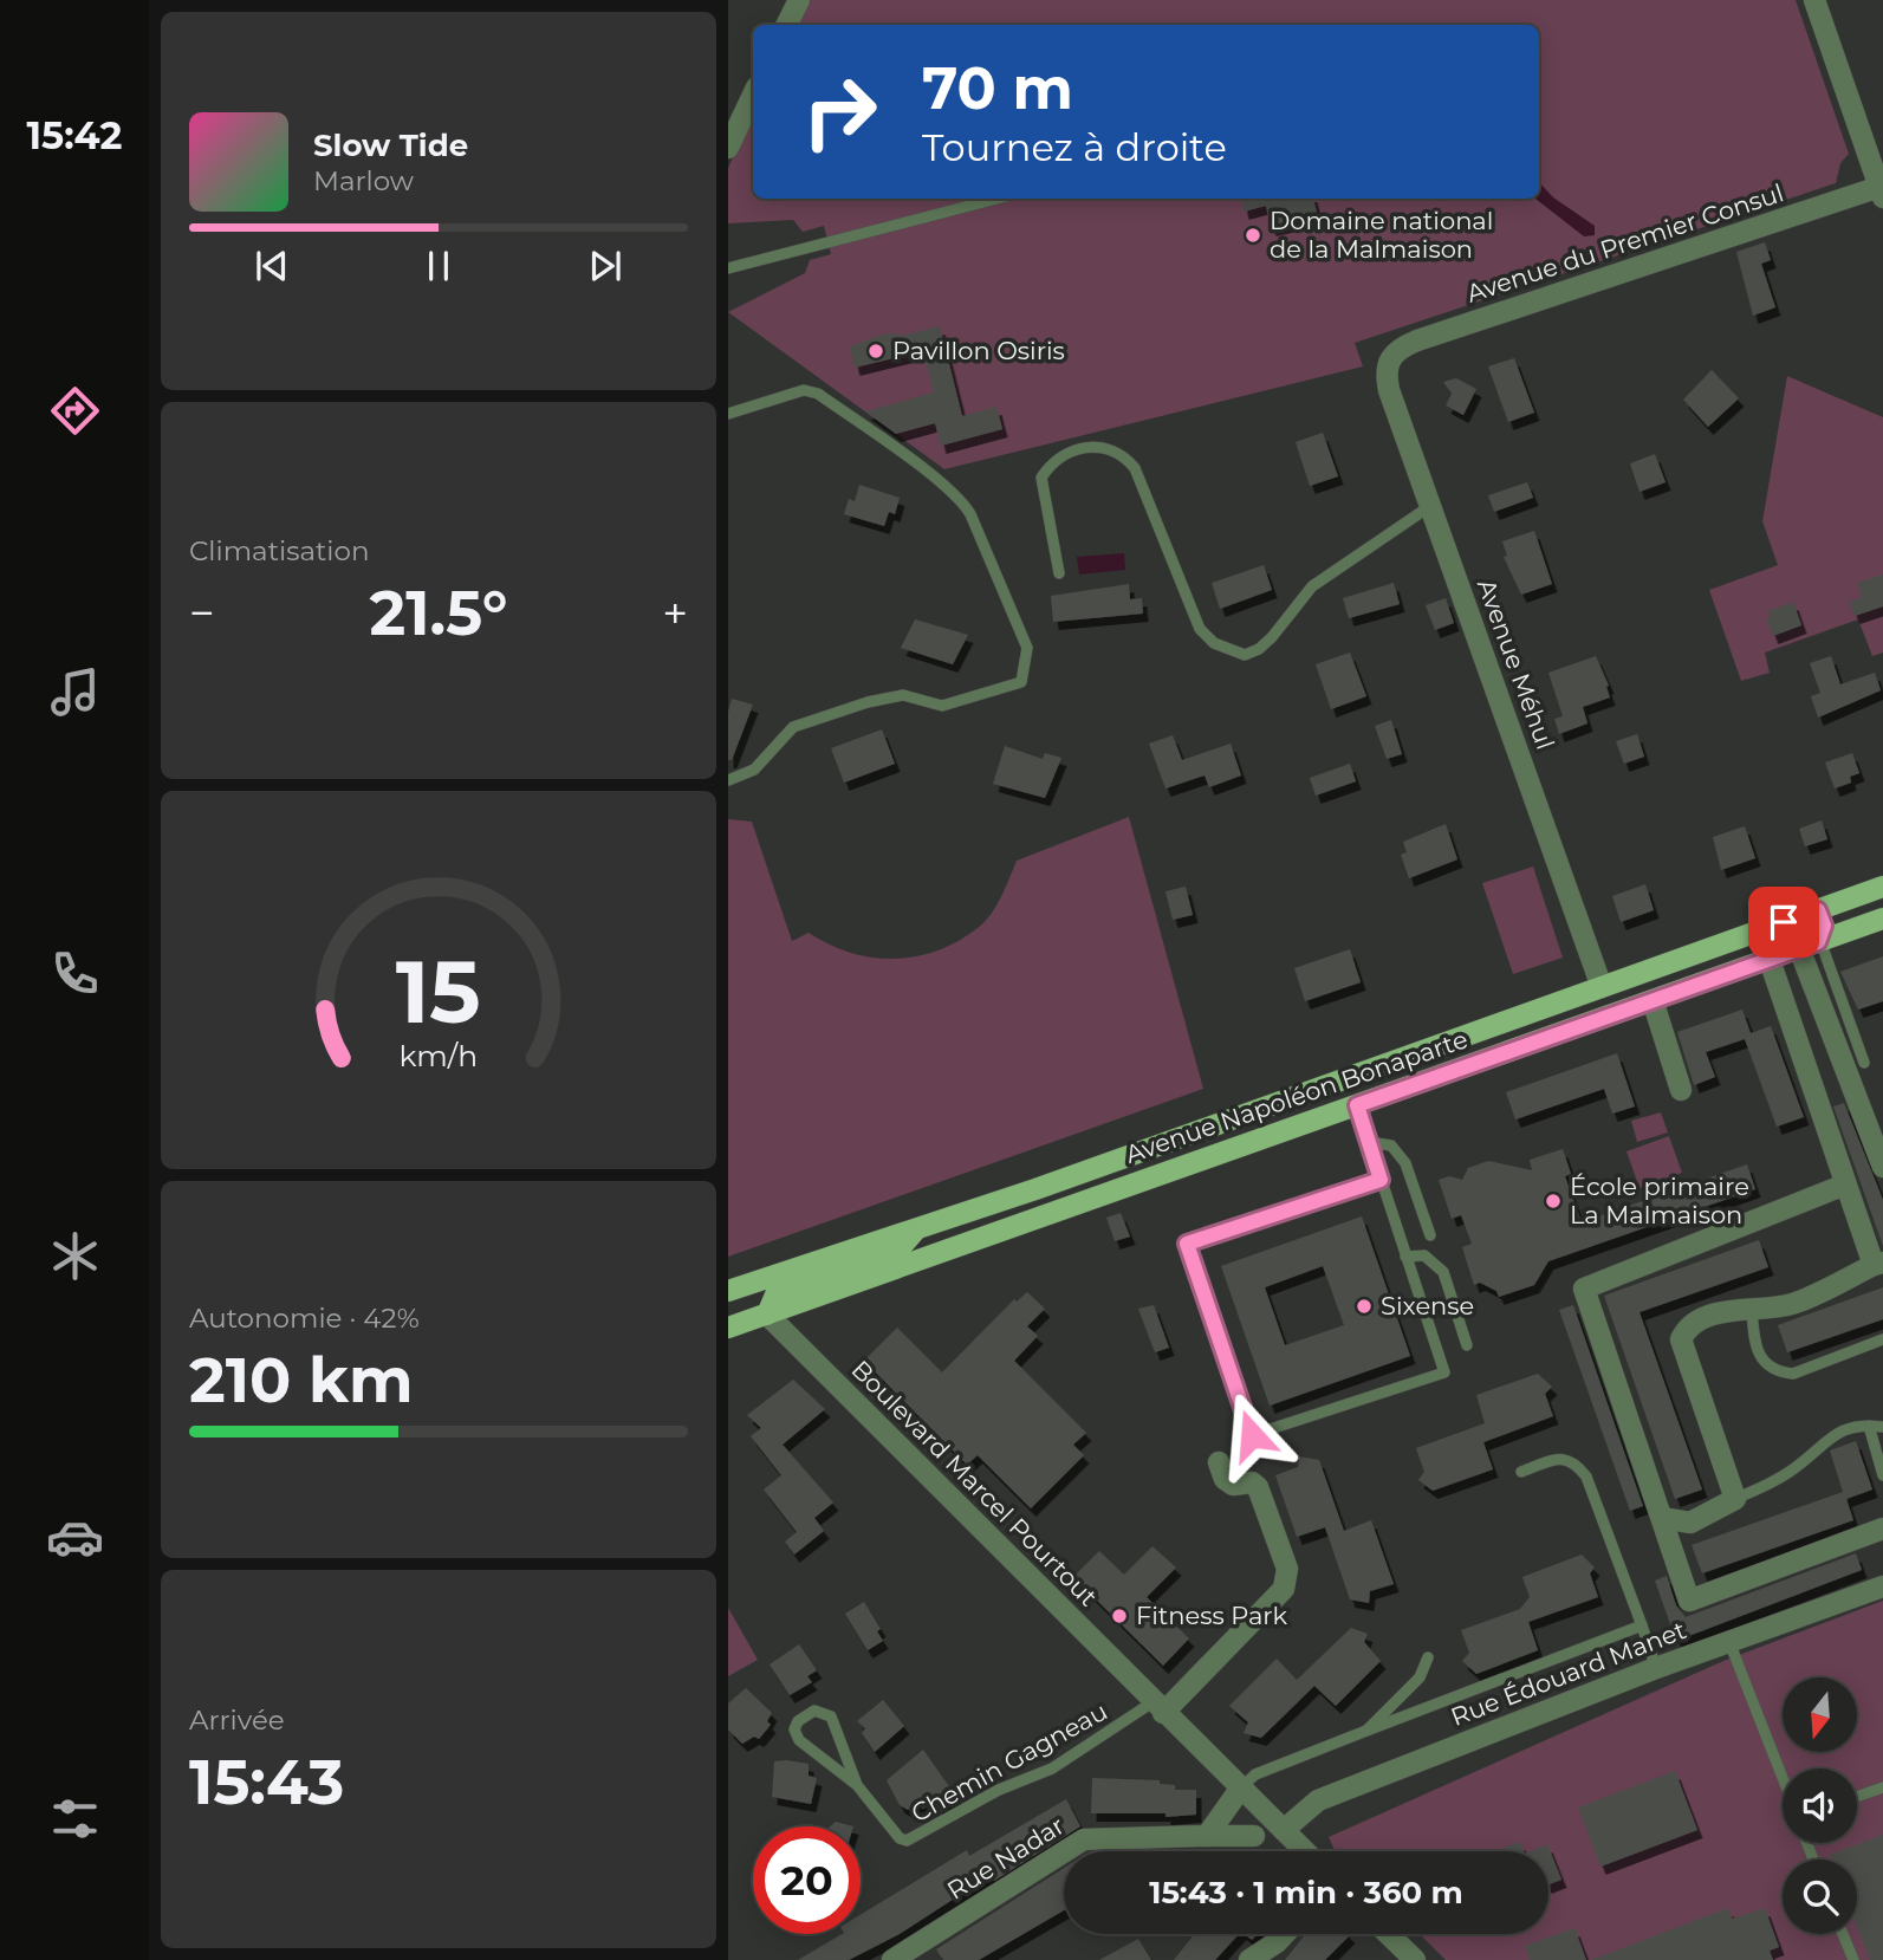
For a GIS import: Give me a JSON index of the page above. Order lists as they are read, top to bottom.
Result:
{
  "streets": {
    "main road": ["Avenue Napoléon Bonaparte"],
    "street": [
      "Avenue du Premier Consul",
      "Avenue Méhul",
      "Boulevard Marcel Pourtout",
      "Rue Édouard Manet",
      "Rue Nadar"
    ],
    "lane": ["Chemin Gagneau"]
  },
  "crossings": [
    ["Avenue du Premier Consul", "Avenue Méhul"],
    ["Avenue Méhul", "Avenue Napoléon Bonaparte"],
    ["Avenue Napoléon Bonaparte", "Boulevard Marcel Pourtout"],
    ["Boulevard Marcel Pourtout", "Rue Édouard Manet"],
    ["Boulevard Marcel Pourtout", "Chemin Gagneau"]
  ],
  "places": [
    "Domaine national de la Malmaison",
    "Pavillon Osiris",
    "École primaire La Malmaison",
    "Sixense",
    "Fitness Park"
  ],
  "north": "bottom",
  "page": {
    "tabs": "15:42",
    "turn": ["70 m", "Tournez à droite"],
    "song": ["Slow Tide", "Marlow"],
    "tile": [
      "Climatisation",
      ["Autonomie · 42%", "210 km"],
      ["Arrivée", "15:43"]
    ],
    "heat": ["−", "21.5°", "+"],
    "limit": "20",
    "trip": "15:43 · 1 min · 360 m",
    "gauge": ["15", "km/h"]
  }
}
